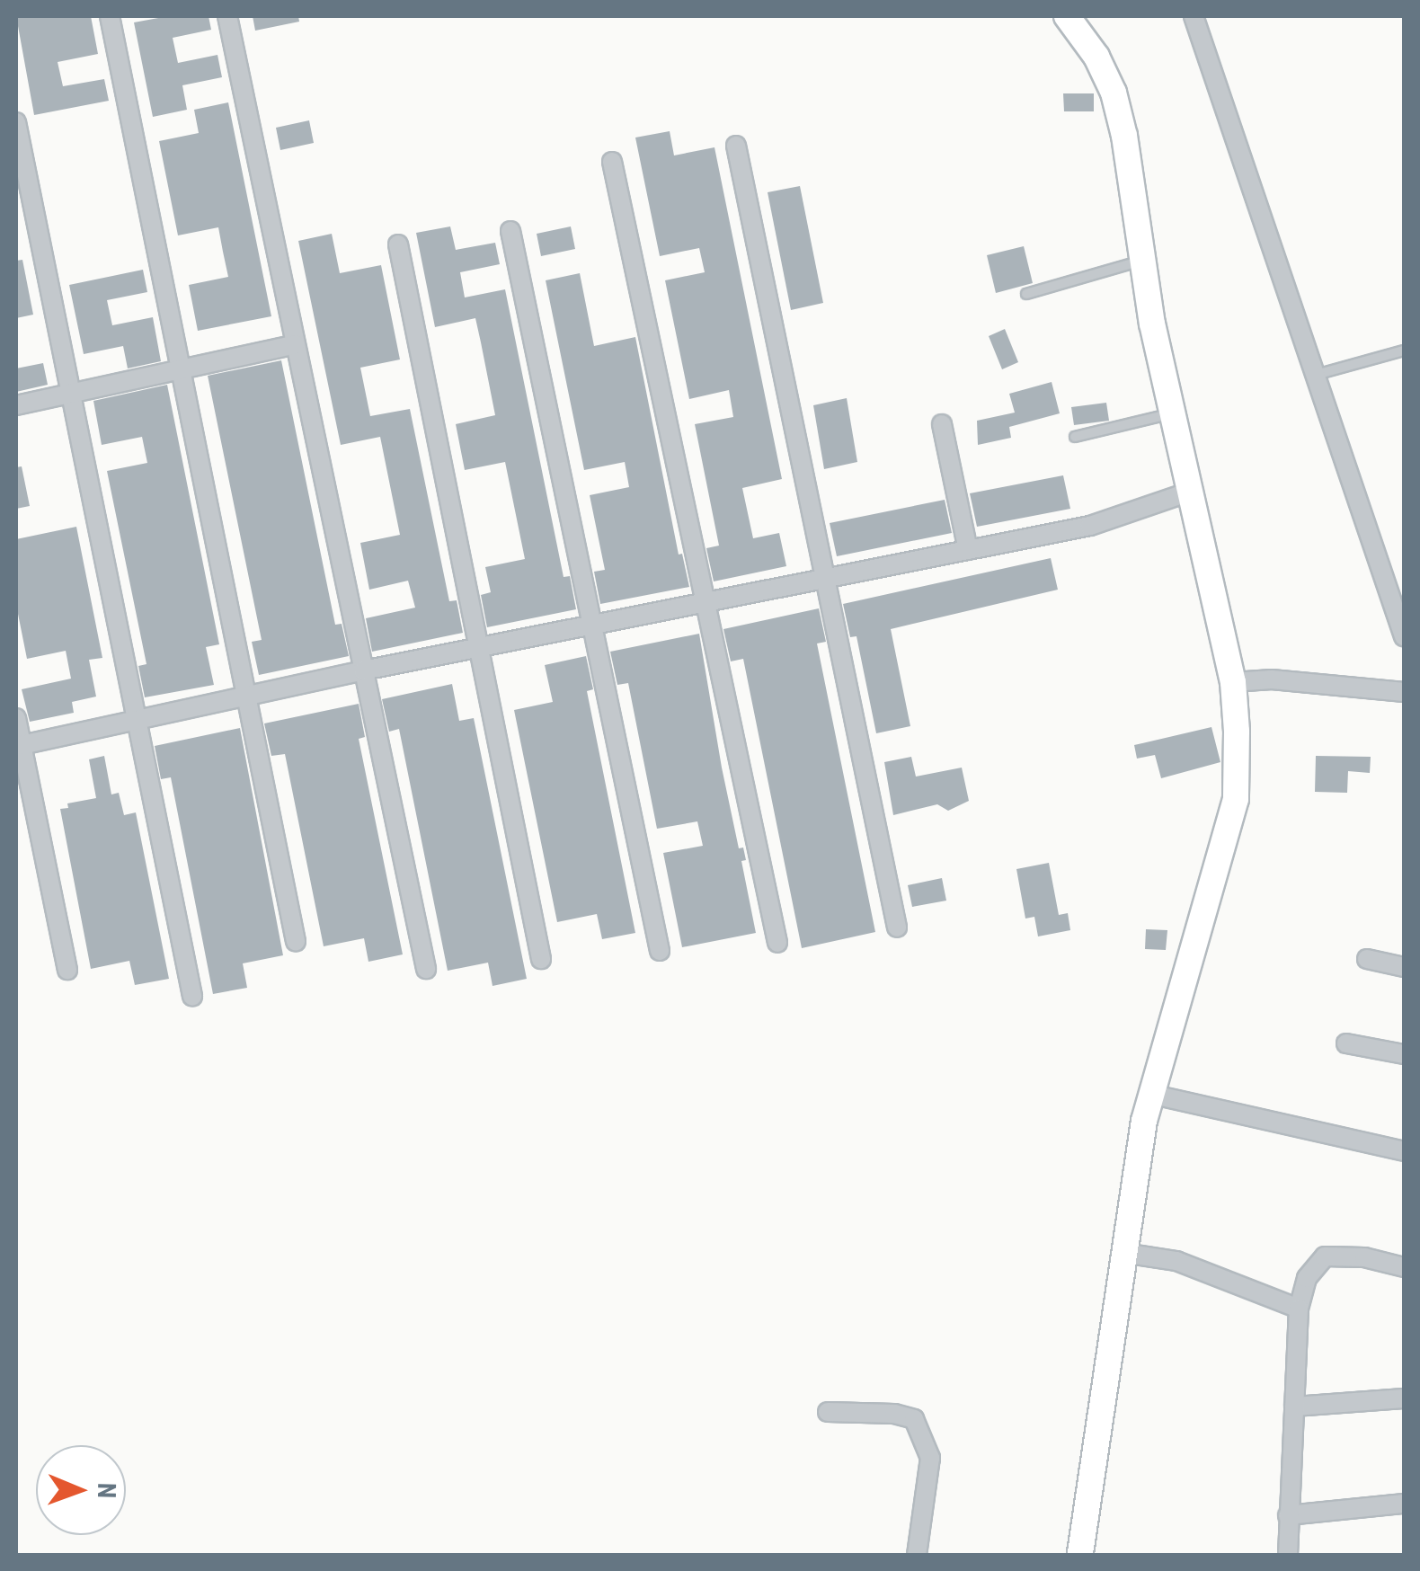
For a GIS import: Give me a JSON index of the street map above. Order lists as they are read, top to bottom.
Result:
{
  "north": "right"
}
